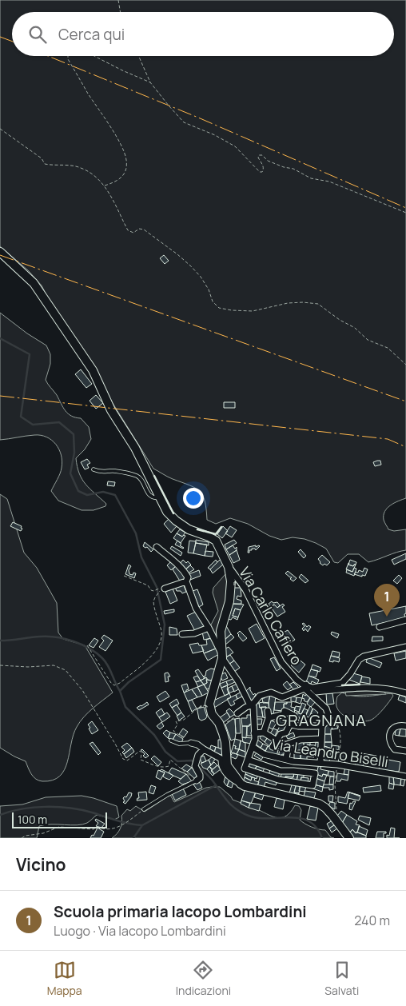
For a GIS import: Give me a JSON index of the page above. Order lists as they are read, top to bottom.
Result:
{
  "streets": {
    "street": ["Via Carlo Cafiero", "Via Leandro Biselli"]
  },
  "districts": ["GRAGNANA"],
  "scale_bar": "100 m",
  "page": {
    "search": "Cerca qui",
    "pins": "1",
    "scale": "100 m",
    "heading": "Vicino",
    "list": [
      {
        "mark": "1",
        "name": "Scuola primaria Iacopo Lombardini",
        "note": "Luogo · Via Iacopo Lombardini",
        "value": "240 m"
      }
    ],
    "nav": ["Mappa", "Indicazioni", "Salvati"]
  }
}
